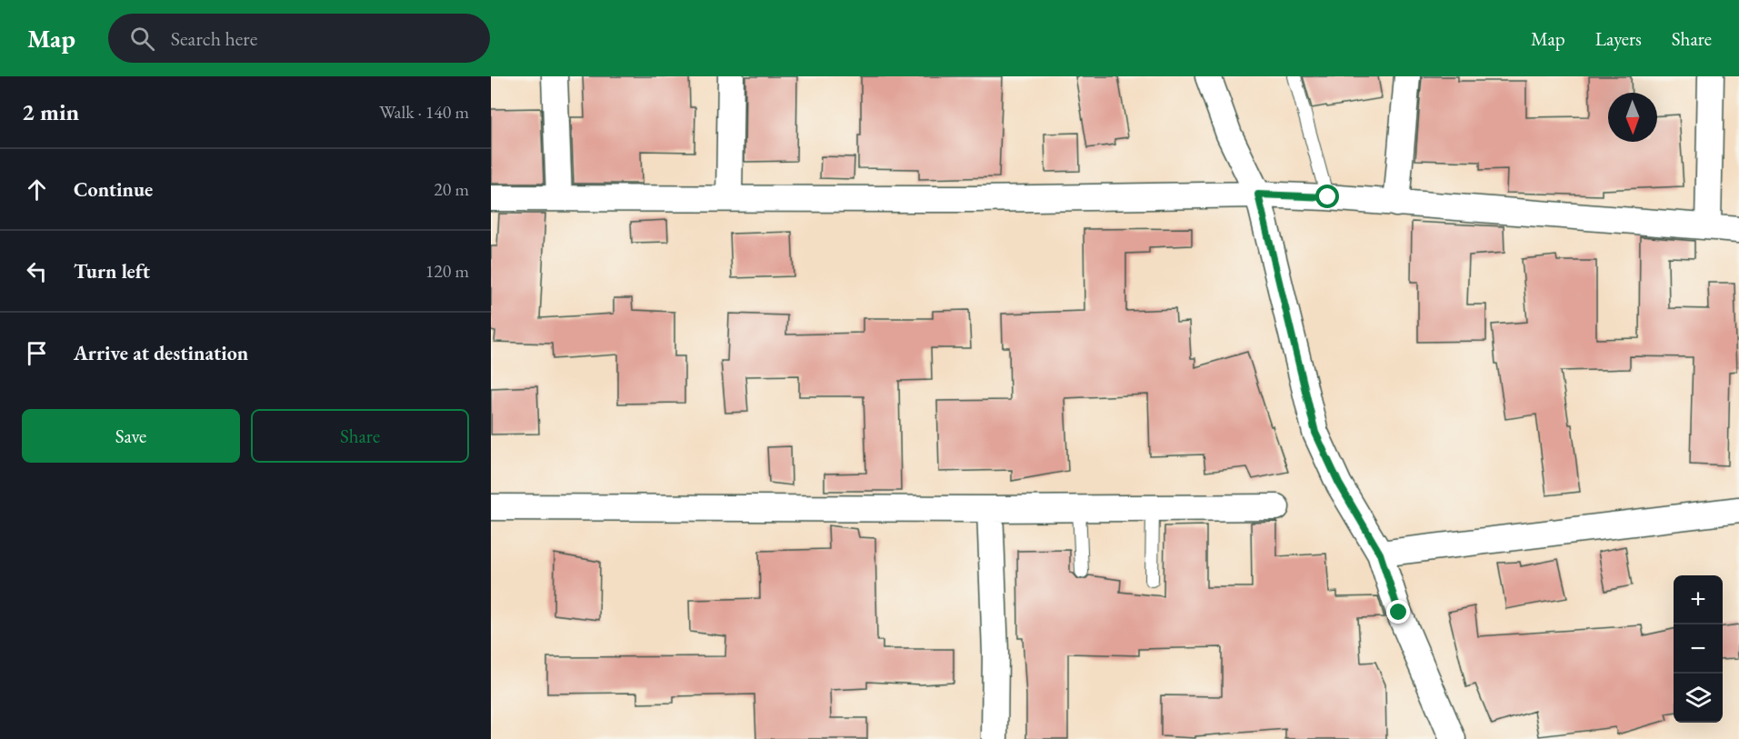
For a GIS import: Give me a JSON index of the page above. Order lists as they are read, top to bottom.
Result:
{
  "north": "bottom",
  "page": {
    "header": "Map",
    "search": "Search here",
    "nav": ["Map", "Layers", "Share"],
    "heading": ["2 min", "Walk · 140 m"],
    "list": [
      ["Continue", "20 m"],
      ["Turn left", "120 m"],
      "Arrive at destination"
    ],
    "buttons": ["Save", "Share"],
    "map_buttons": ["+", "−"]
  }
}
